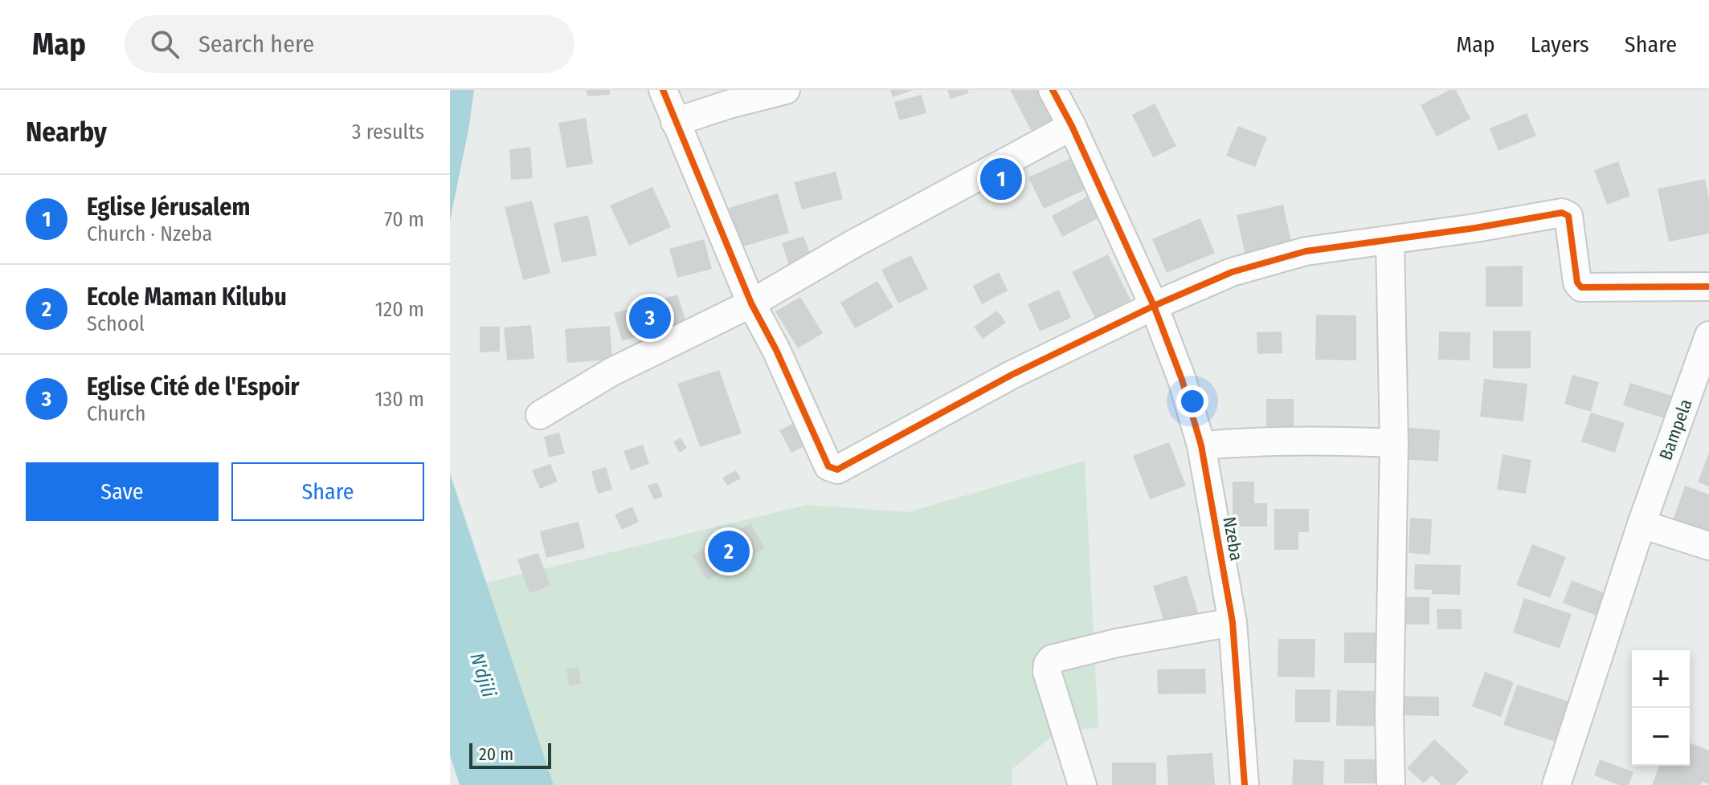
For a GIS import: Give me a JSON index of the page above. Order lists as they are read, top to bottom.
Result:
{
  "streets": {
    "street": ["Bampela", "Nzeba"]
  },
  "water": ["N'djili"],
  "scale_bar": "20 m",
  "page": {
    "header": "Map",
    "search": "Search here",
    "nav": ["Map", "Layers", "Share"],
    "heading": ["Nearby", "3 results"],
    "pins": ["1", "3", "2"],
    "list": [
      {
        "mark": "1",
        "name": "Eglise Jérusalem",
        "note": "Church · Nzeba",
        "value": "70 m"
      },
      {
        "mark": "2",
        "name": "Ecole Maman Kilubu",
        "note": "School",
        "value": "120 m"
      },
      {
        "mark": "3",
        "name": "Eglise Cité de l'Espoir",
        "note": "Church",
        "value": "130 m"
      }
    ],
    "buttons": ["Save", "Share"],
    "map_buttons": ["+", "−"],
    "scale": "20 m"
  }
}
